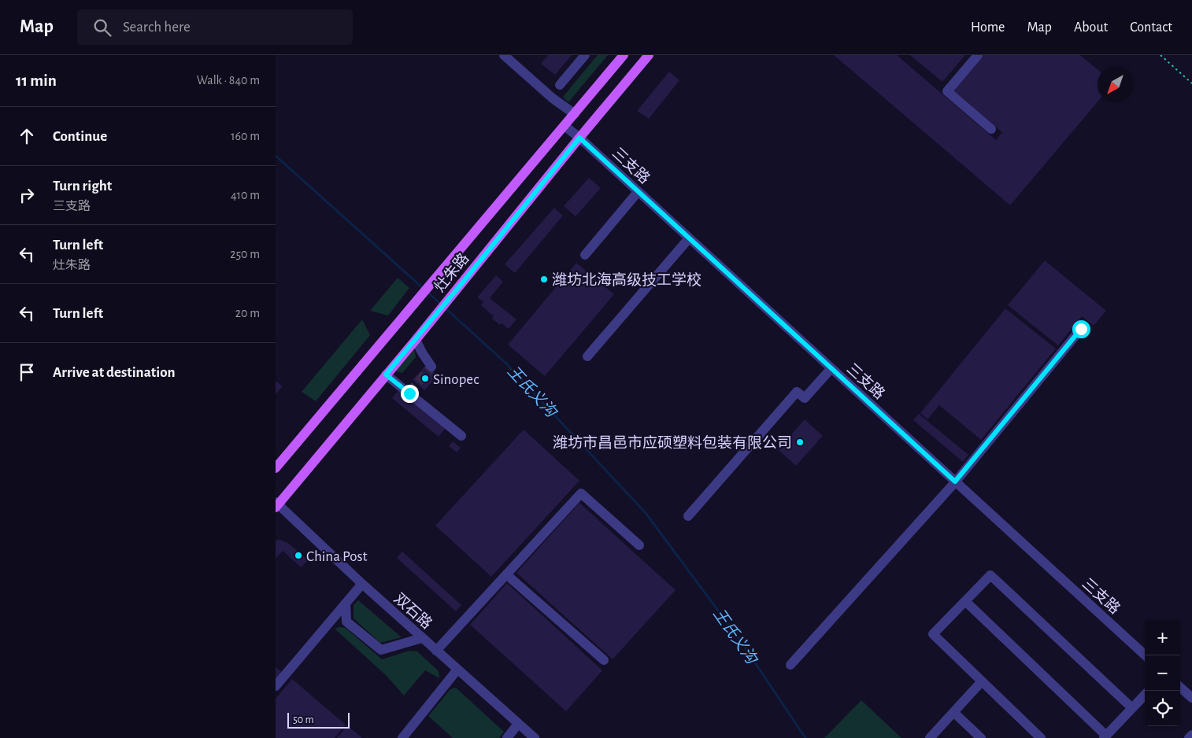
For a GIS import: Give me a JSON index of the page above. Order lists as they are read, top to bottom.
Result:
{
  "streets": {
    "main road": ["灶朱路"],
    "street": ["三支路", "双石路"]
  },
  "crossings": [
    ["三支路", "灶朱路"],
    ["灶朱路", "双石路"]
  ],
  "water": ["王氏义沟"],
  "places": [
    "潍坊北海高级技工学校",
    "Sinopec",
    "潍坊市昌邑市应硕塑料包装有限公司",
    "China Post"
  ],
  "scale_bar": "50 m",
  "north": "bottom left",
  "page": {
    "header": "Map",
    "search": "Search here",
    "nav": [
      "Home",
      "Map",
      "About",
      "Contact"
    ],
    "heading": ["11 min", "Walk · 840 m"],
    "list": [
      ["Continue", "160 m"],
      ["Turn right", "三支路", "410 m"],
      ["Turn left", "灶朱路", "250 m"],
      ["Turn left", "20 m"],
      "Arrive at destination"
    ],
    "map_buttons": ["+", "−"],
    "scale": "50 m"
  }
}
